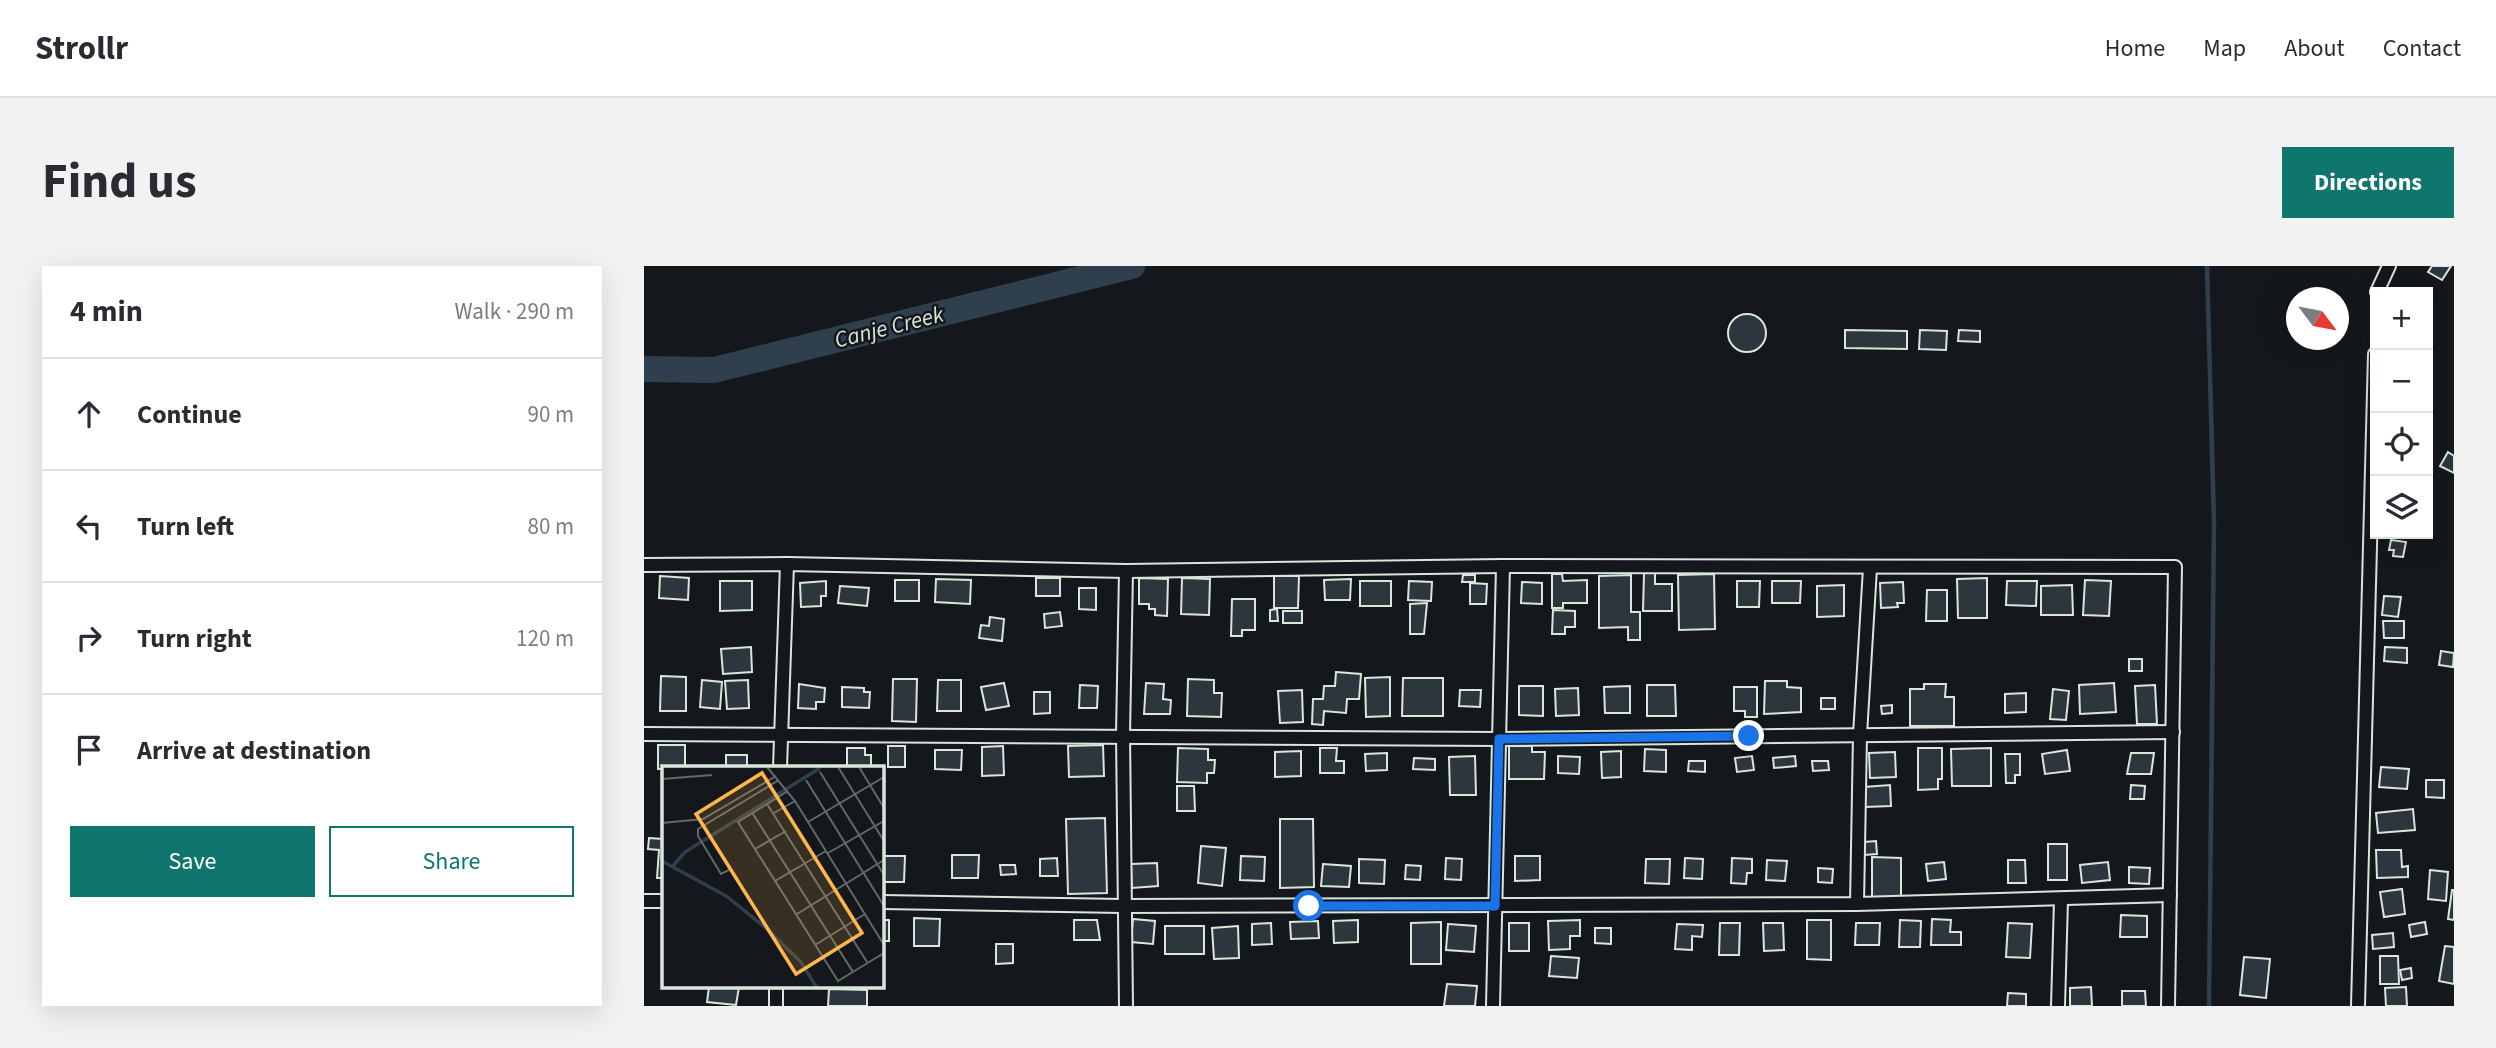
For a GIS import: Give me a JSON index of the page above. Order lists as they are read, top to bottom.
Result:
{
  "water": ["Canje Creek"],
  "north": "bottom right",
  "page": {
    "header": "Strollr",
    "nav": [
      "Home",
      "Map",
      "About",
      "Contact"
    ],
    "title": "Find us",
    "buttons": [
      "Directions",
      ["Save", "Share"]
    ],
    "heading": ["4 min", "Walk · 290 m"],
    "map_buttons": ["+", "−"],
    "list": [
      ["Continue", "90 m"],
      ["Turn left", "80 m"],
      ["Turn right", "120 m"],
      "Arrive at destination"
    ]
  }
}
